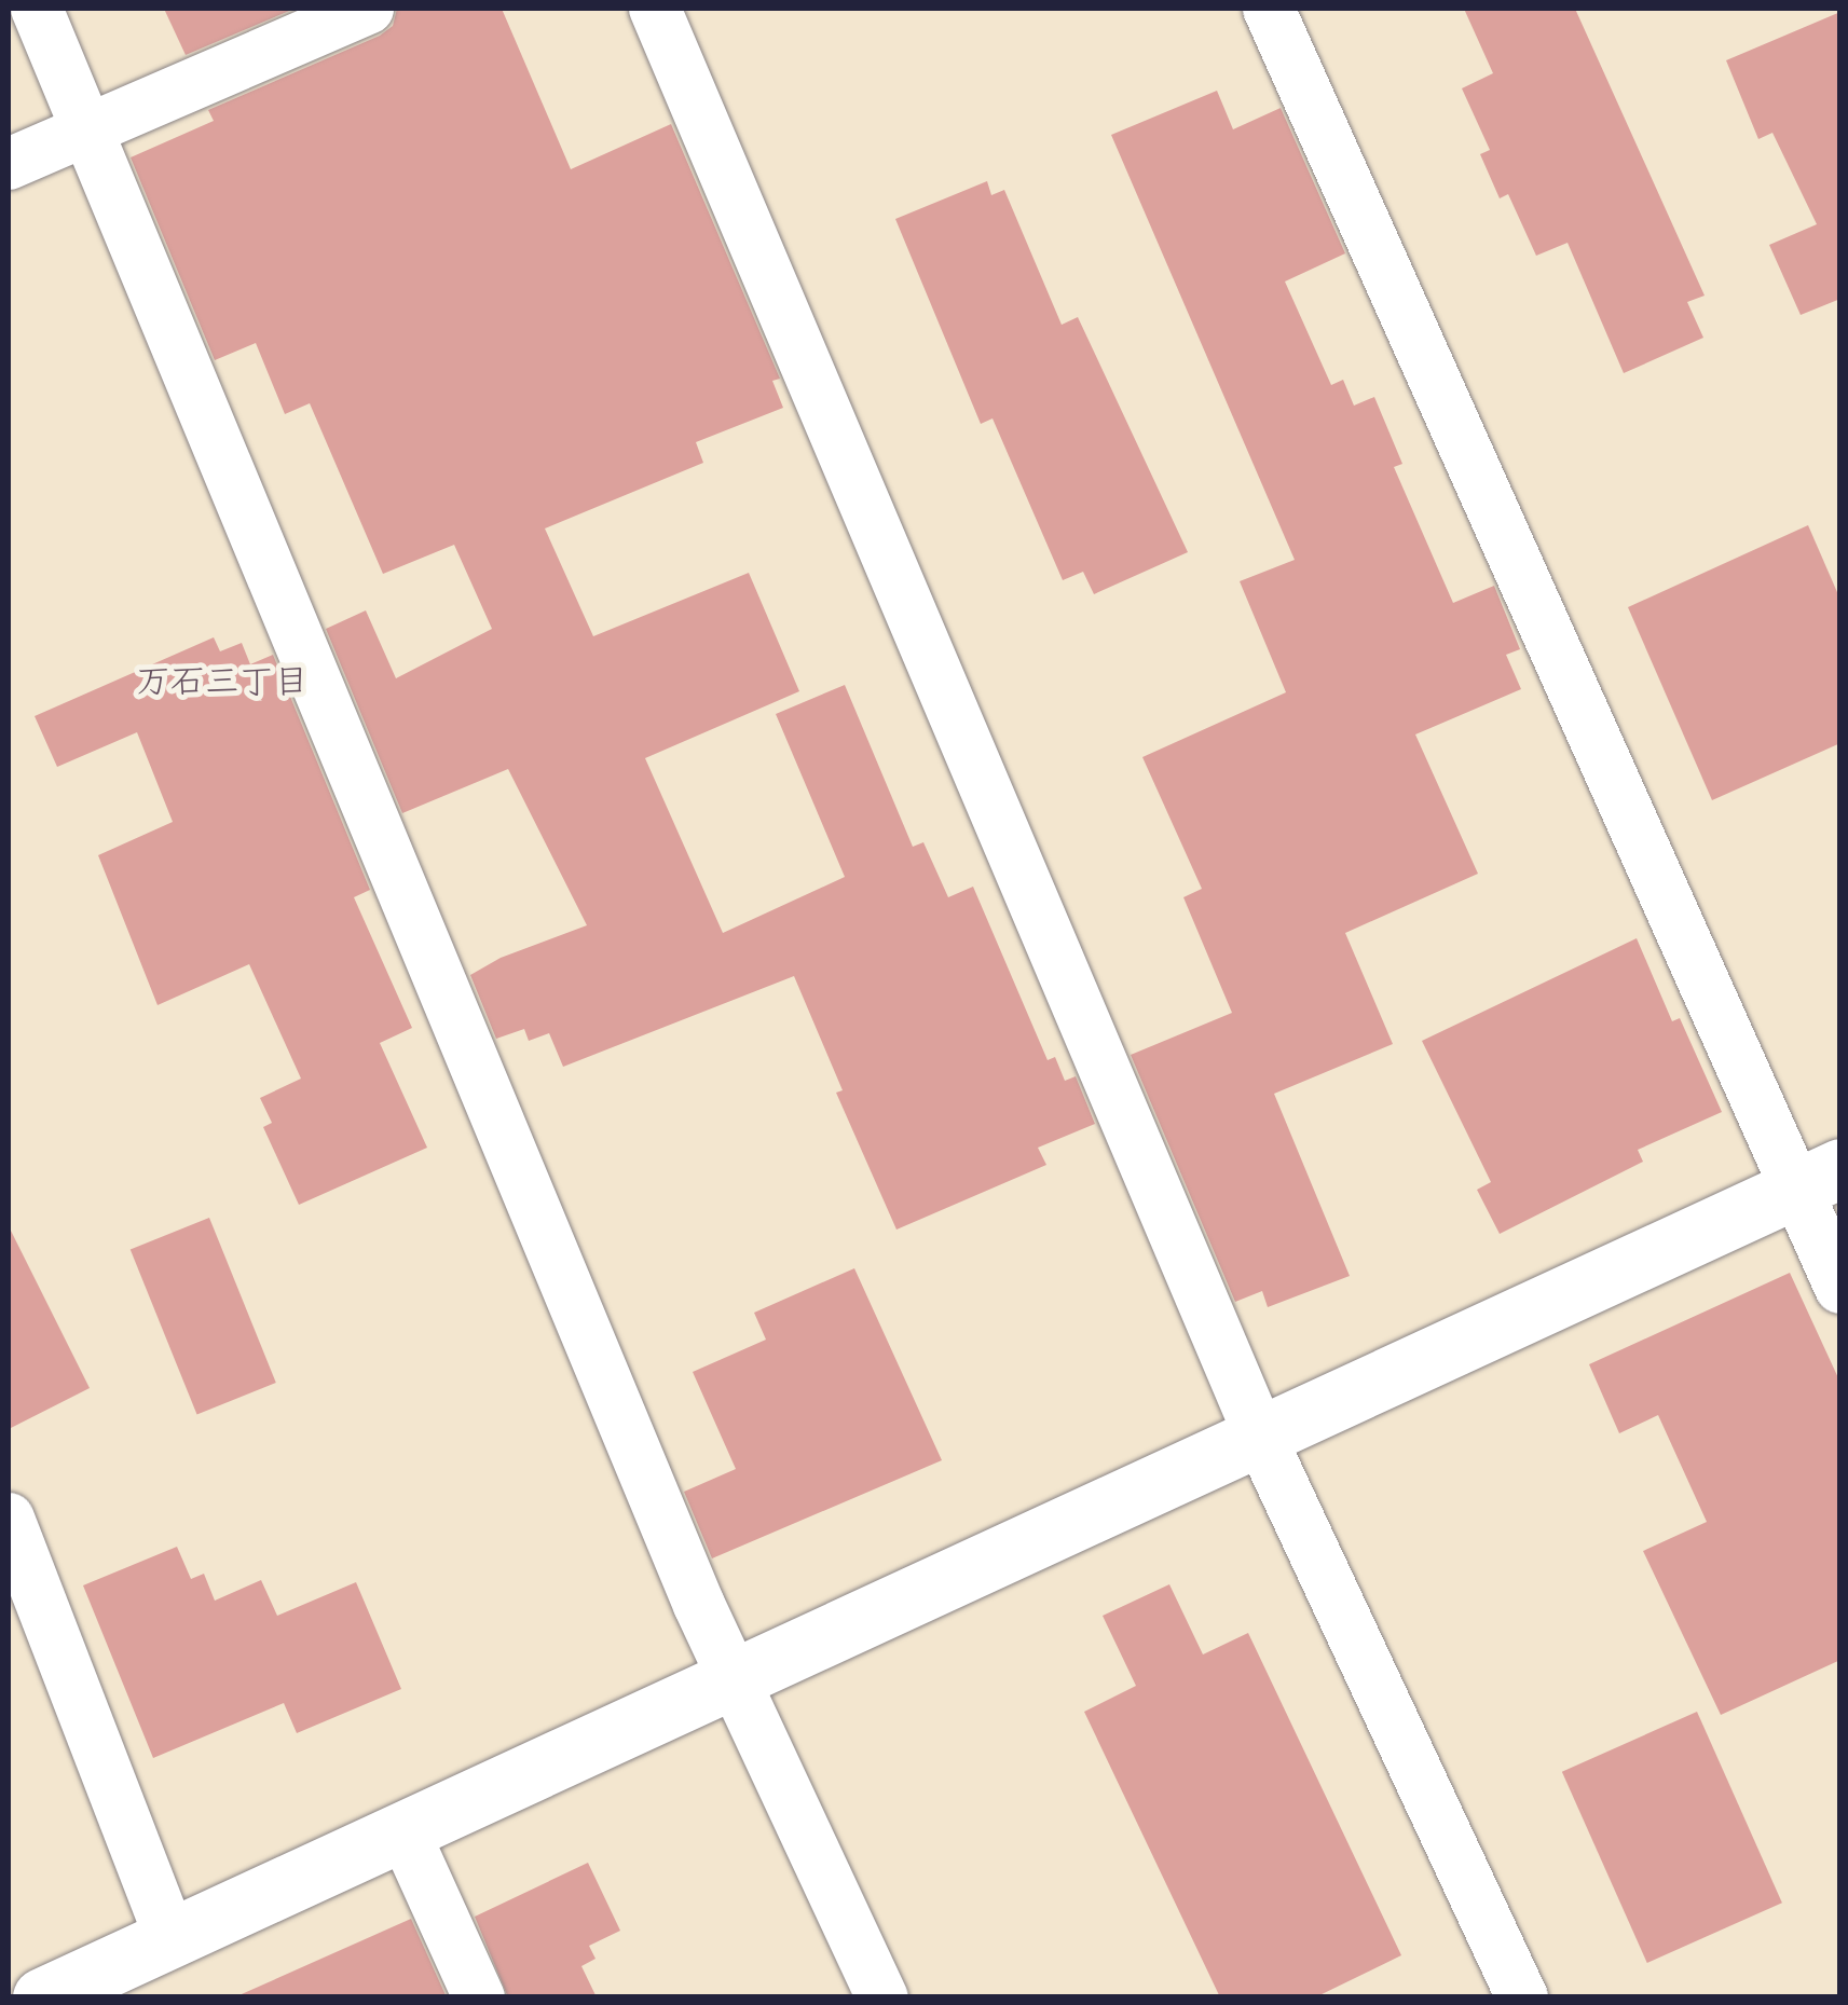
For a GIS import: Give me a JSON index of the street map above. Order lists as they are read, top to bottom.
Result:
{
  "districts": ["万石三丁目"]
}
